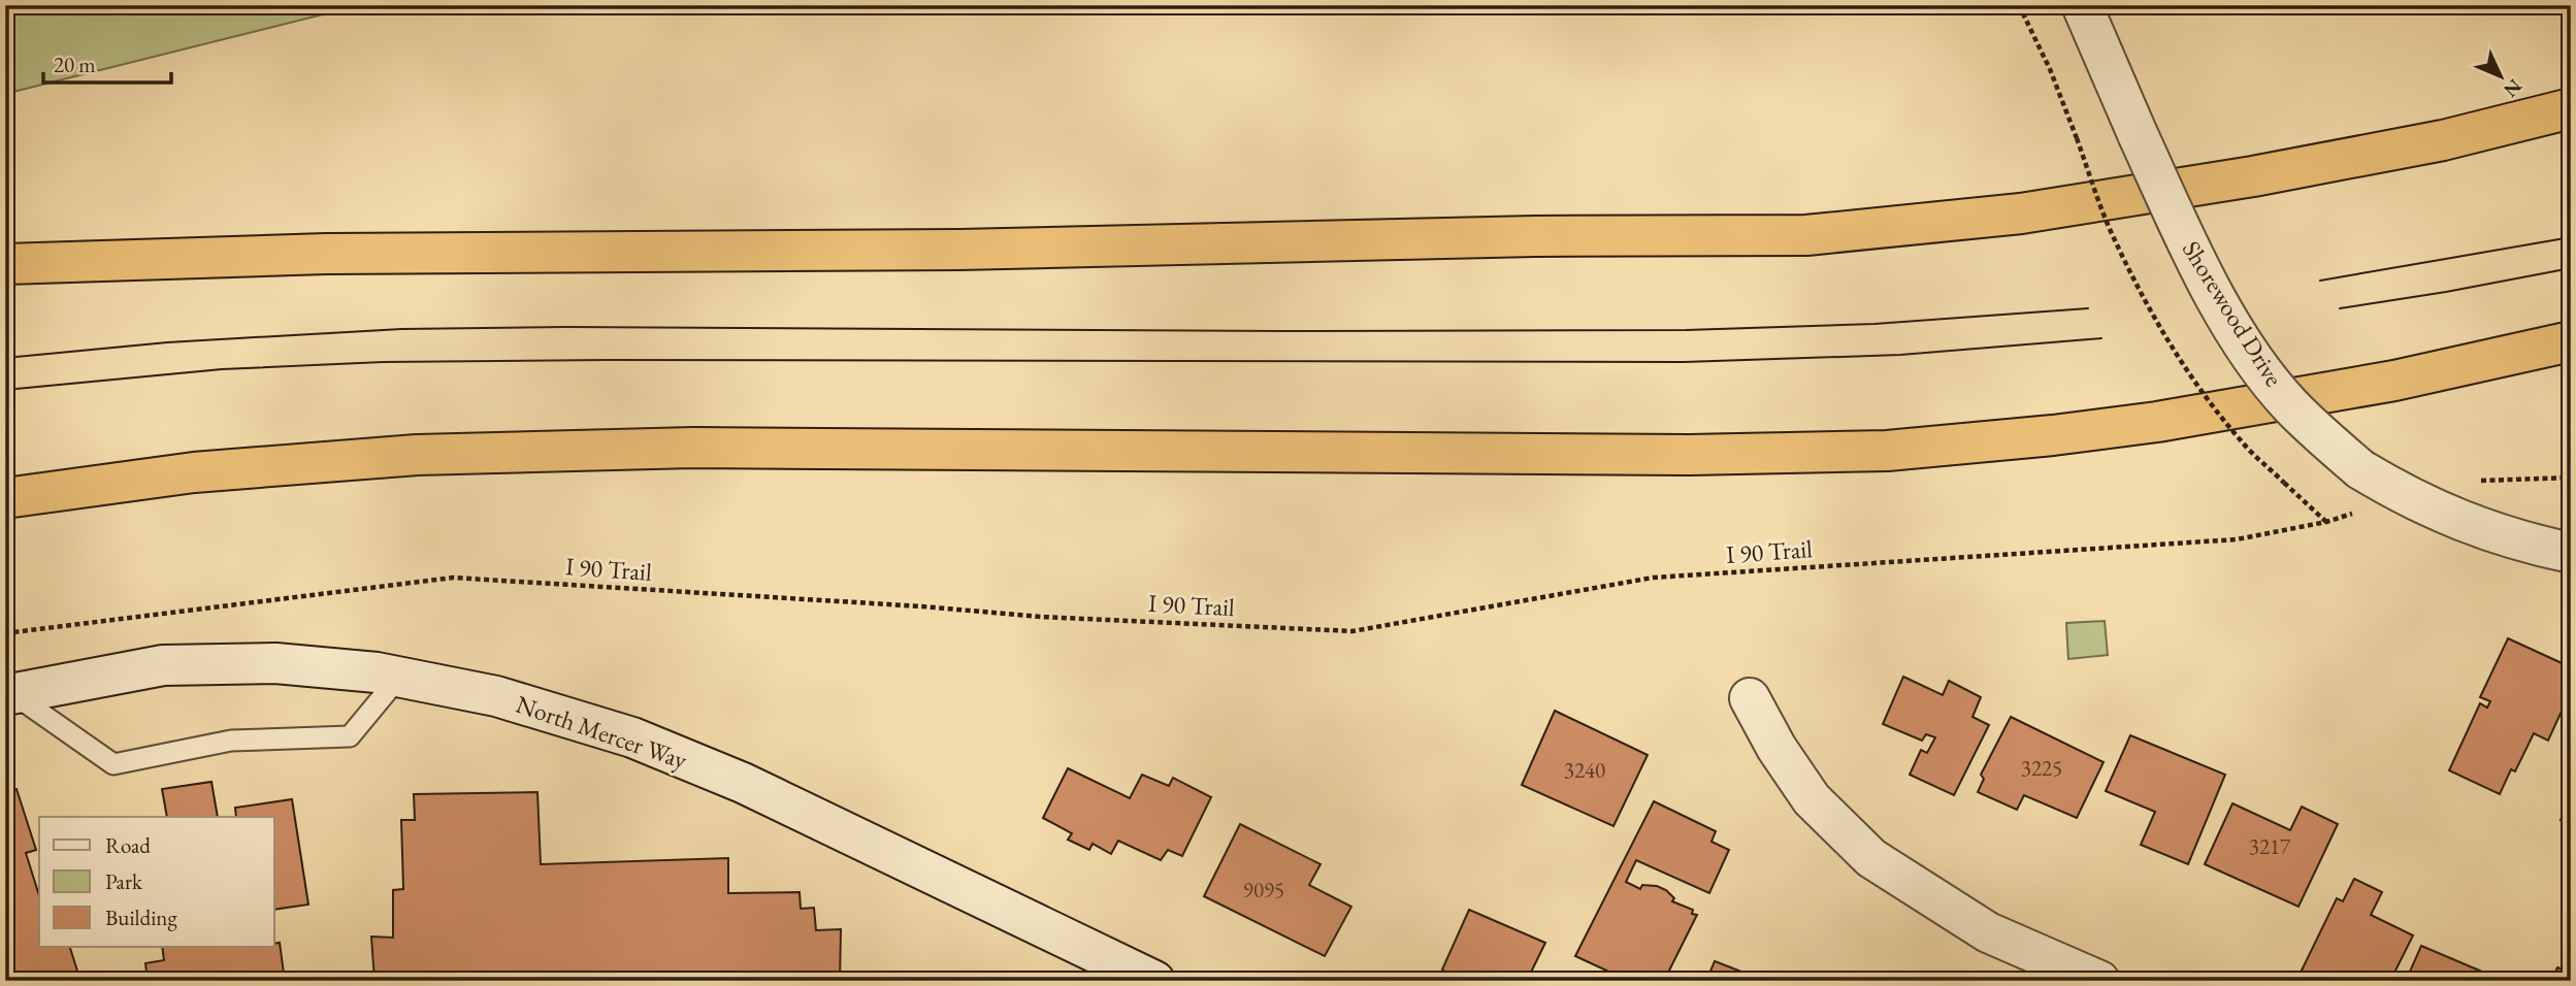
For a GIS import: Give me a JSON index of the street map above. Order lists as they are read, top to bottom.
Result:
{
  "streets": {
    "street": ["Shorewood Drive", "North Mercer Way"],
    "path": ["I 90 Trail"]
  },
  "house_numbers": [
    "3225",
    "3240",
    "3217",
    "9095"
  ],
  "legend": ["Road", "Park", "Building"],
  "scale_bar": "20 m",
  "north": "bottom right"
}
